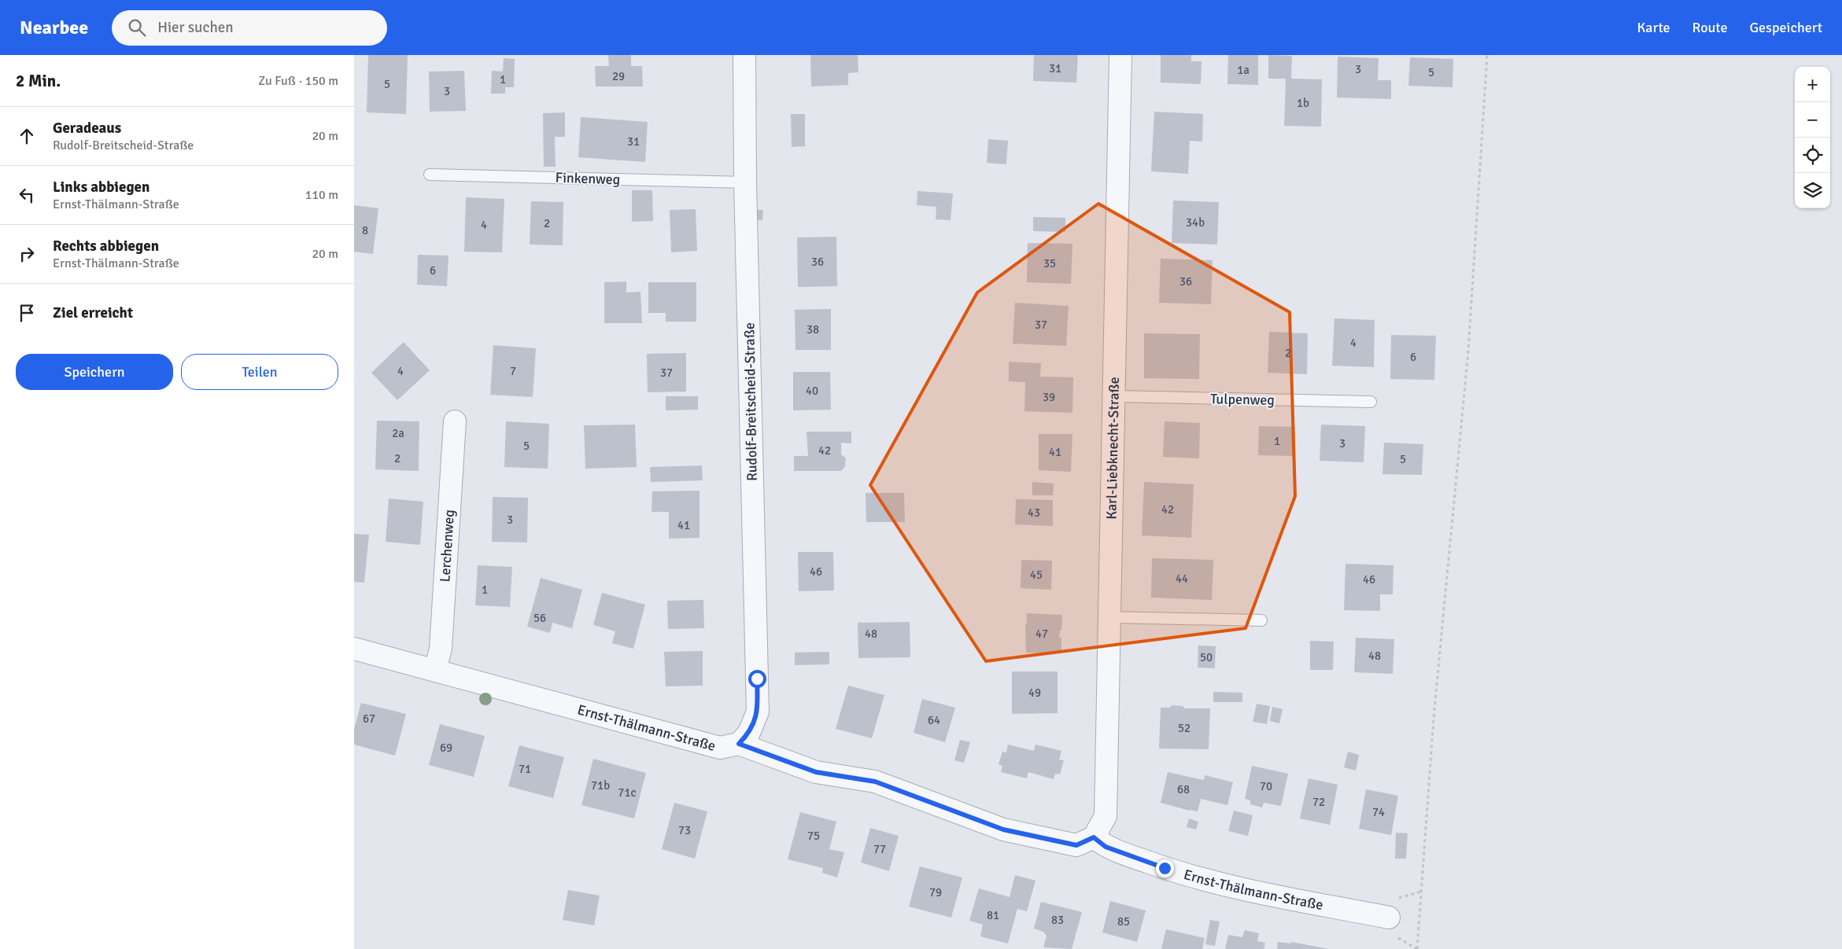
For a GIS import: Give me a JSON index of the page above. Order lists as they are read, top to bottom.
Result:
{
  "streets": {
    "street": [
      "Rudolf-Breitscheid-Straße",
      "Karl-Liebknecht-Straße",
      "Lerchenweg",
      "Ernst-Thälmann-Straße"
    ],
    "lane": ["Finkenweg", "Tulpenweg"]
  },
  "crossings": [
    ["Finkenweg", "Rudolf-Breitscheid-Straße"],
    ["Tulpenweg", "Karl-Liebknecht-Straße"],
    ["Rudolf-Breitscheid-Straße", "Ernst-Thälmann-Straße"],
    ["Karl-Liebknecht-Straße", "Ernst-Thälmann-Straße"],
    ["Lerchenweg", "Ernst-Thälmann-Straße"]
  ],
  "house_numbers": [
    "31",
    "3",
    "1a",
    "5",
    "29",
    "1",
    "5",
    "3",
    "1b",
    "31",
    "34b",
    "2",
    "4",
    "8",
    "36",
    "35",
    "6",
    "36",
    "37",
    "38",
    "4",
    "2",
    "6",
    "4",
    "7",
    "37",
    "40",
    "39",
    "2a",
    "1",
    "3",
    "5",
    "42",
    "41",
    "2",
    "5",
    "42",
    "43",
    "3",
    "41",
    "46",
    "45",
    "44",
    "46",
    "1",
    "56",
    "48",
    "47",
    "48",
    "50",
    "49",
    "67",
    "64",
    "52",
    "69",
    "71",
    "71b",
    "70",
    "68",
    "71c",
    "72",
    "74",
    "73",
    "75",
    "77",
    "79",
    "81",
    "83",
    "85"
  ],
  "page": {
    "header": "Nearbee",
    "search": "Hier suchen",
    "nav": ["Karte", "Route", "Gespeichert"],
    "heading": ["2 Min.", "Zu Fuß · 150 m"],
    "map_buttons": ["+", "−"],
    "list": [
      ["Geradeaus", "Rudolf-Breitscheid-Straße", "20 m"],
      ["Links abbiegen", "Ernst-Thälmann-Straße", "110 m"],
      ["Rechts abbiegen", "Ernst-Thälmann-Straße", "20 m"],
      "Ziel erreicht"
    ],
    "buttons": ["Speichern", "Teilen"]
  }
}
